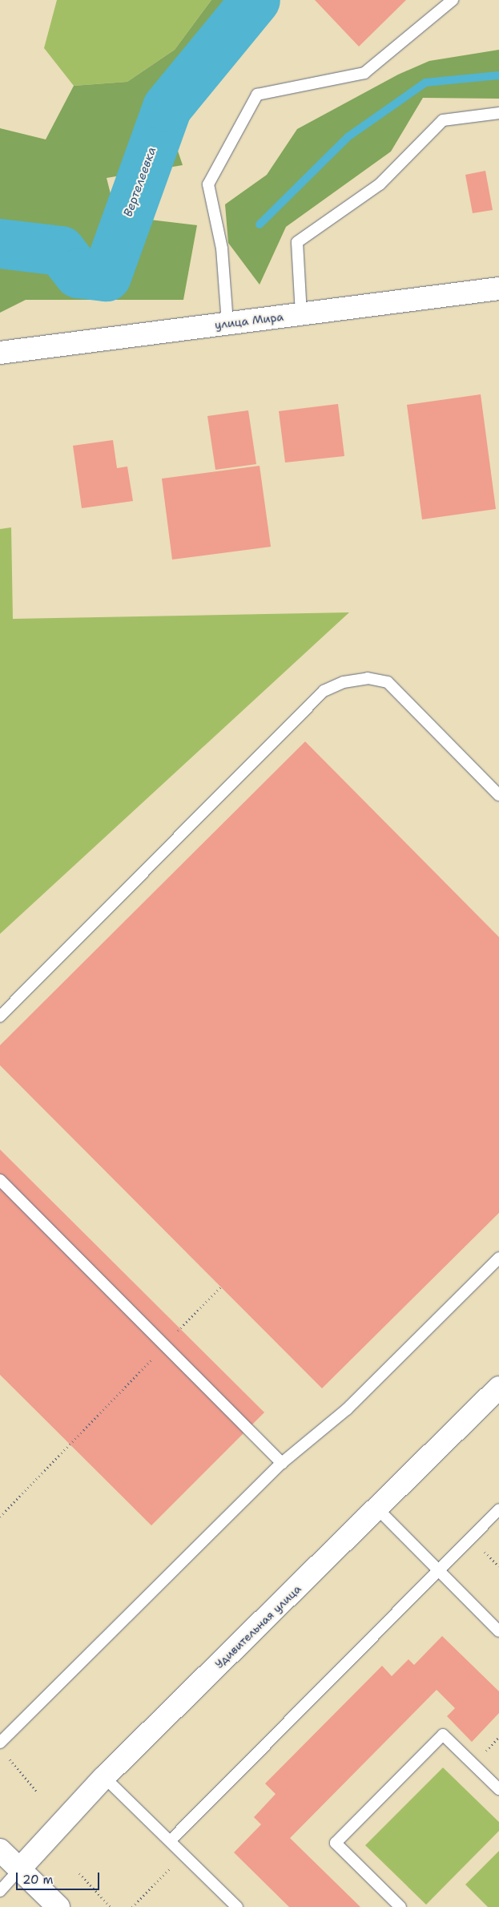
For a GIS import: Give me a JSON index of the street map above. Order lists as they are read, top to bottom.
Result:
{
  "streets": {
    "street": ["улица Мира", "Удивительная улица"]
  },
  "water": ["Вертелеевка"],
  "scale_bar": "20 m"
}
